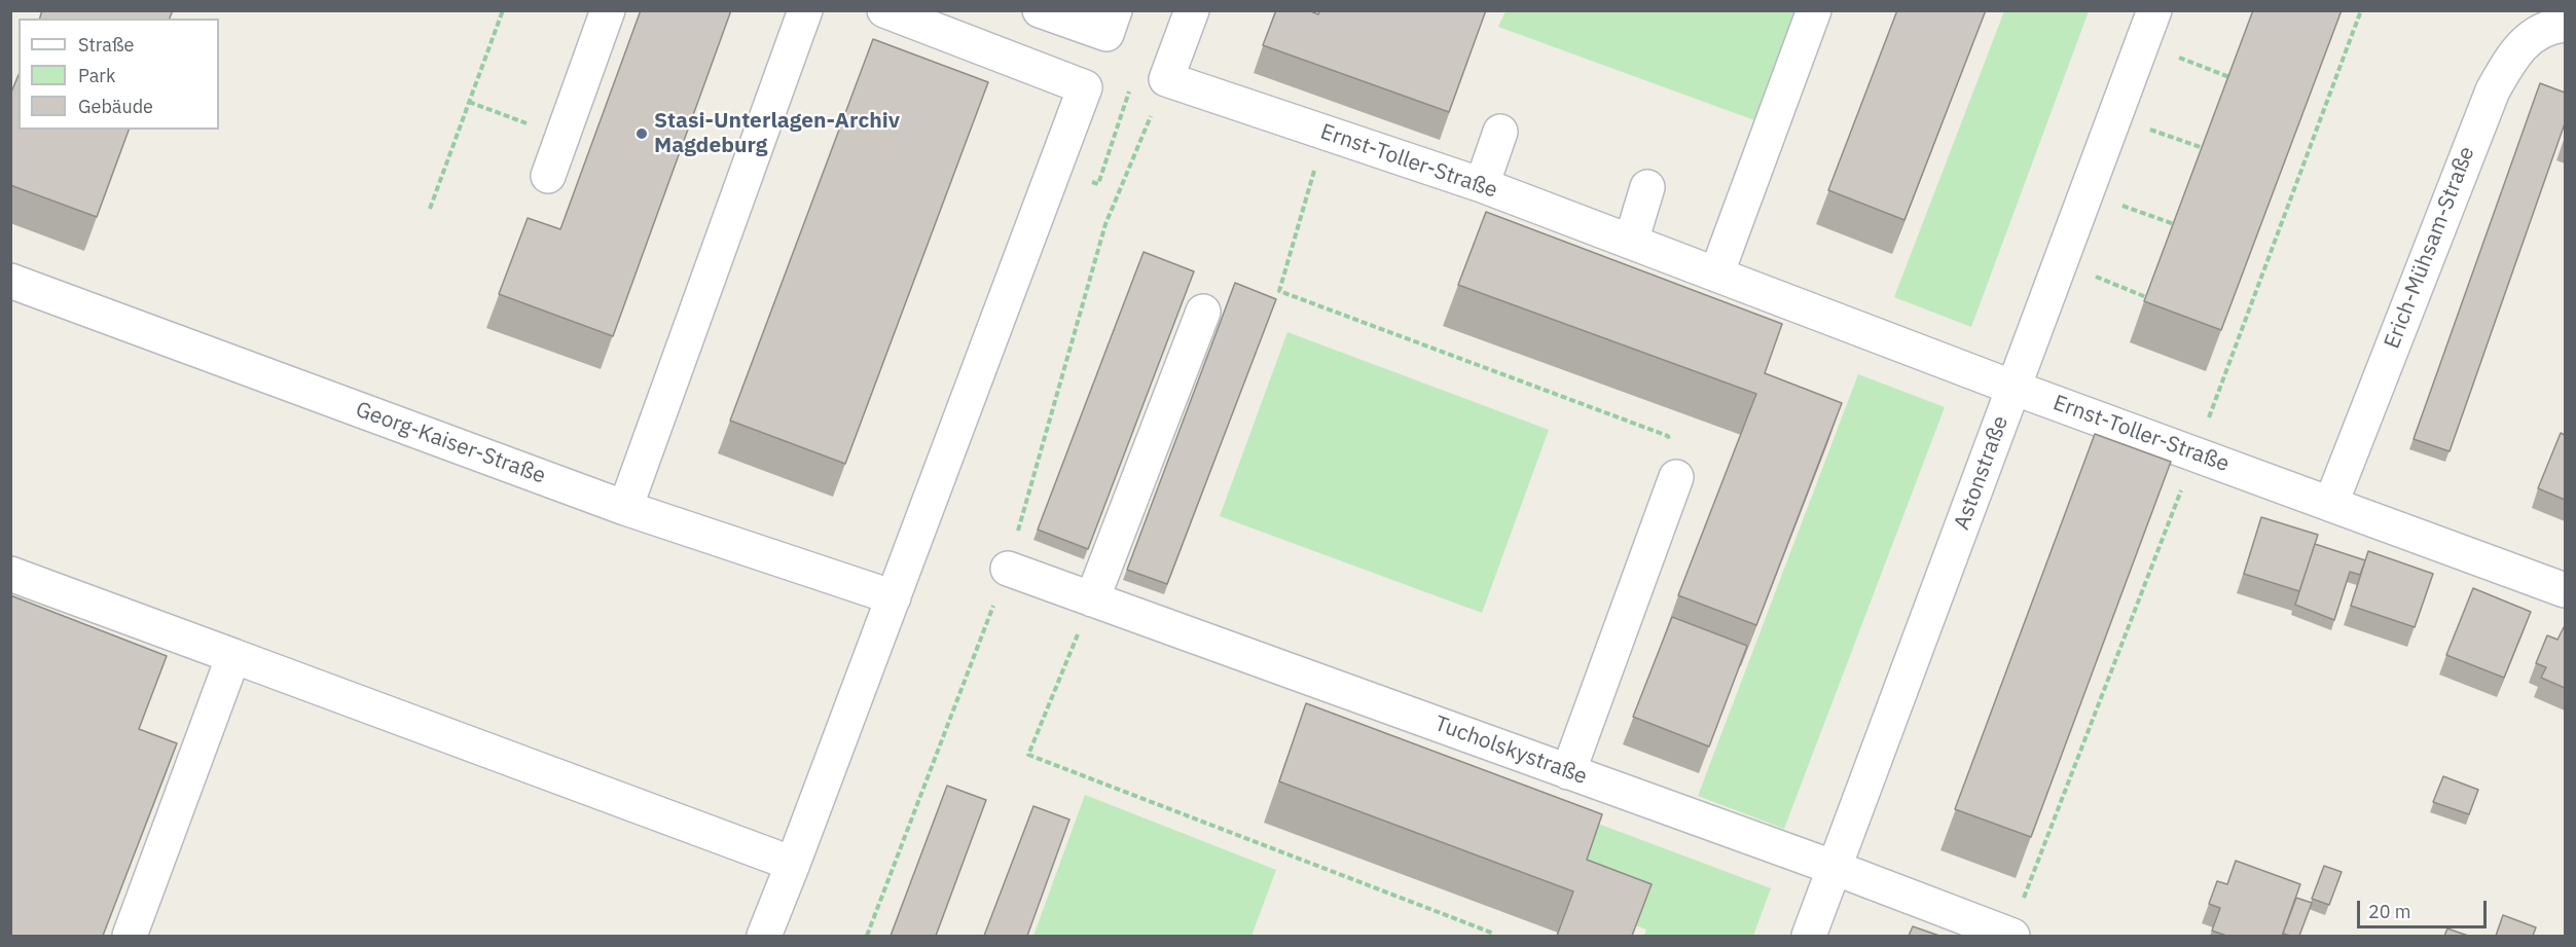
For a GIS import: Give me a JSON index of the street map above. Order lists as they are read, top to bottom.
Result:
{
  "streets": {
    "street": [
      "Ernst-Toller-Straße",
      "Erich-Mühsam-Straße",
      "Georg-Kaiser-Straße",
      "Astonstraße",
      "Tucholskystraße"
    ]
  },
  "crossings": [
    ["Ernst-Toller-Straße", "Erich-Mühsam-Straße"],
    ["Ernst-Toller-Straße", "Astonstraße"],
    ["Astonstraße", "Tucholskystraße"]
  ],
  "places": ["Stasi-Unterlagen-Archiv Magdeburg"],
  "legend": ["Straße", "Park", "Gebäude"],
  "scale_bar": "20 m"
}
